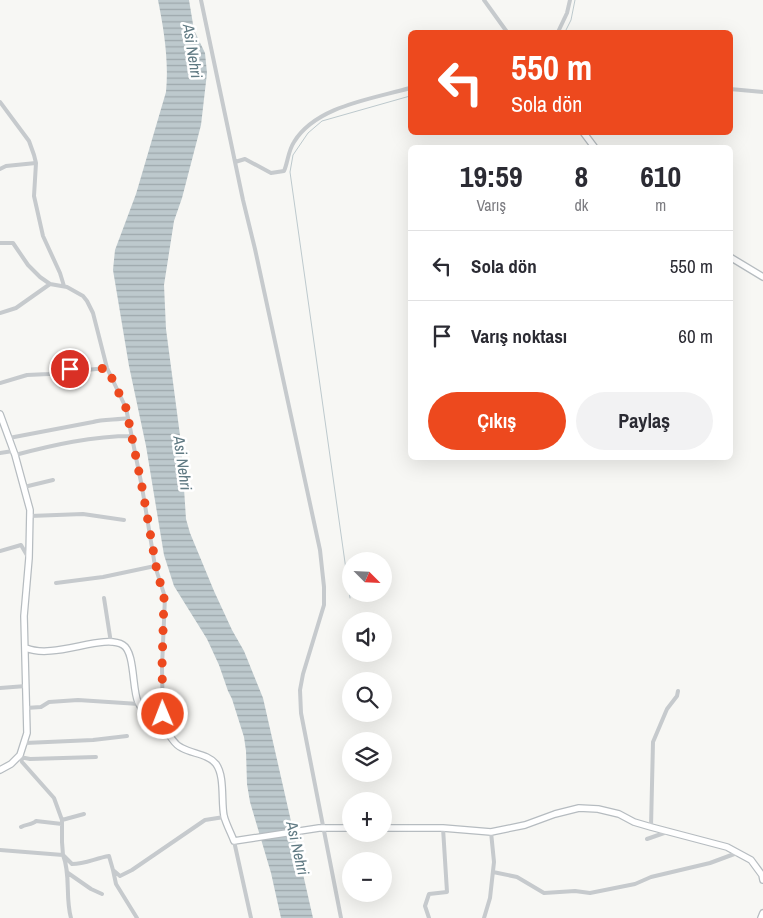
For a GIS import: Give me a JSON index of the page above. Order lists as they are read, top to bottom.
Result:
{
  "water": ["Asi Nehri"],
  "north": "bottom right",
  "page": {
    "turn": ["550 m", "Sola dön"],
    "eta": [
      "19:59",
      "Varış",
      "8",
      "dk",
      "610",
      "m"
    ],
    "list": [
      {
        "name": "Sola dön",
        "value": "550 m"
      },
      {
        "name": "Varış noktası",
        "value": "60 m"
      }
    ],
    "buttons": ["Çıkış", "Paylaş"],
    "map_buttons": ["+", "−"]
  }
}
